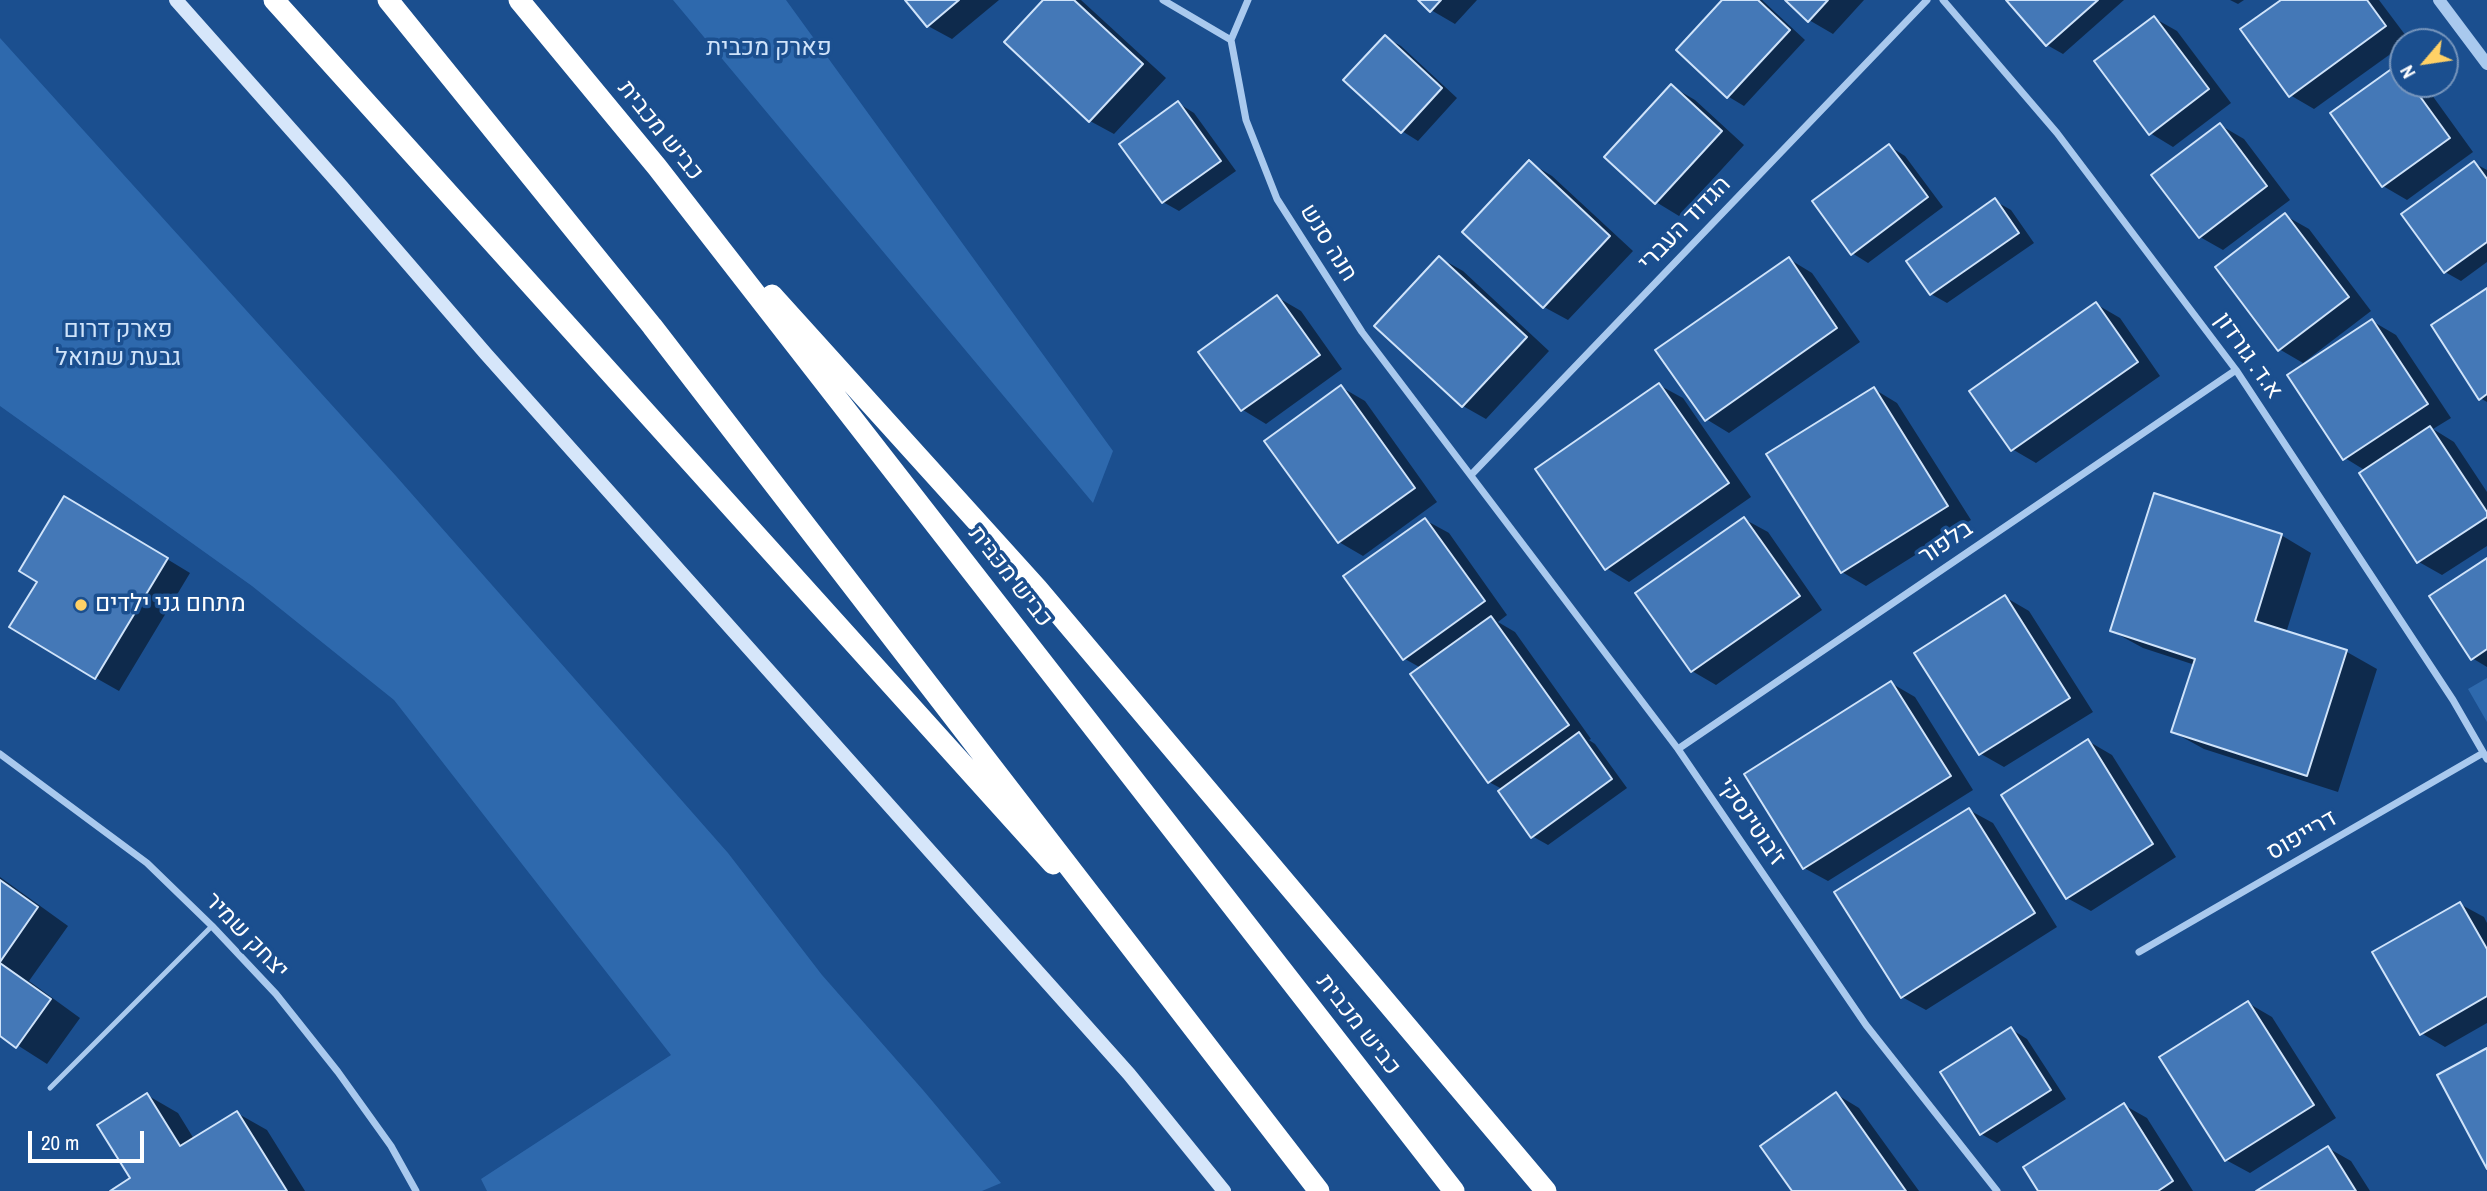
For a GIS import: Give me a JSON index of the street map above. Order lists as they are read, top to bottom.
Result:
{
  "streets": {
    "highway": ["כביש מכבית"],
    "street": [
      "הגדוד העברי",
      "חנה סנש",
      "א.ד. גורדון",
      "בלפור",
      "ז'בוטינסקי",
      "דרייפוס",
      "יצחק שמיר"
    ]
  },
  "crossings": [
    ["הגדוד העברי", "חנה סנש"],
    ["הגדוד העברי", "ז'בוטינסקי"],
    ["חנה סנש", "ז'בוטינסקי"],
    ["א.ד. גורדון", "בלפור"],
    ["א.ד. גורדון", "דרייפוס"],
    ["בלפור", "ז'בוטינסקי"]
  ],
  "parks": ["פארק מכבית", "פארק דרום גבעת שמואל"],
  "places": ["מתחם גני ילדים"],
  "scale_bar": "20 m",
  "north": "bottom left"
}
